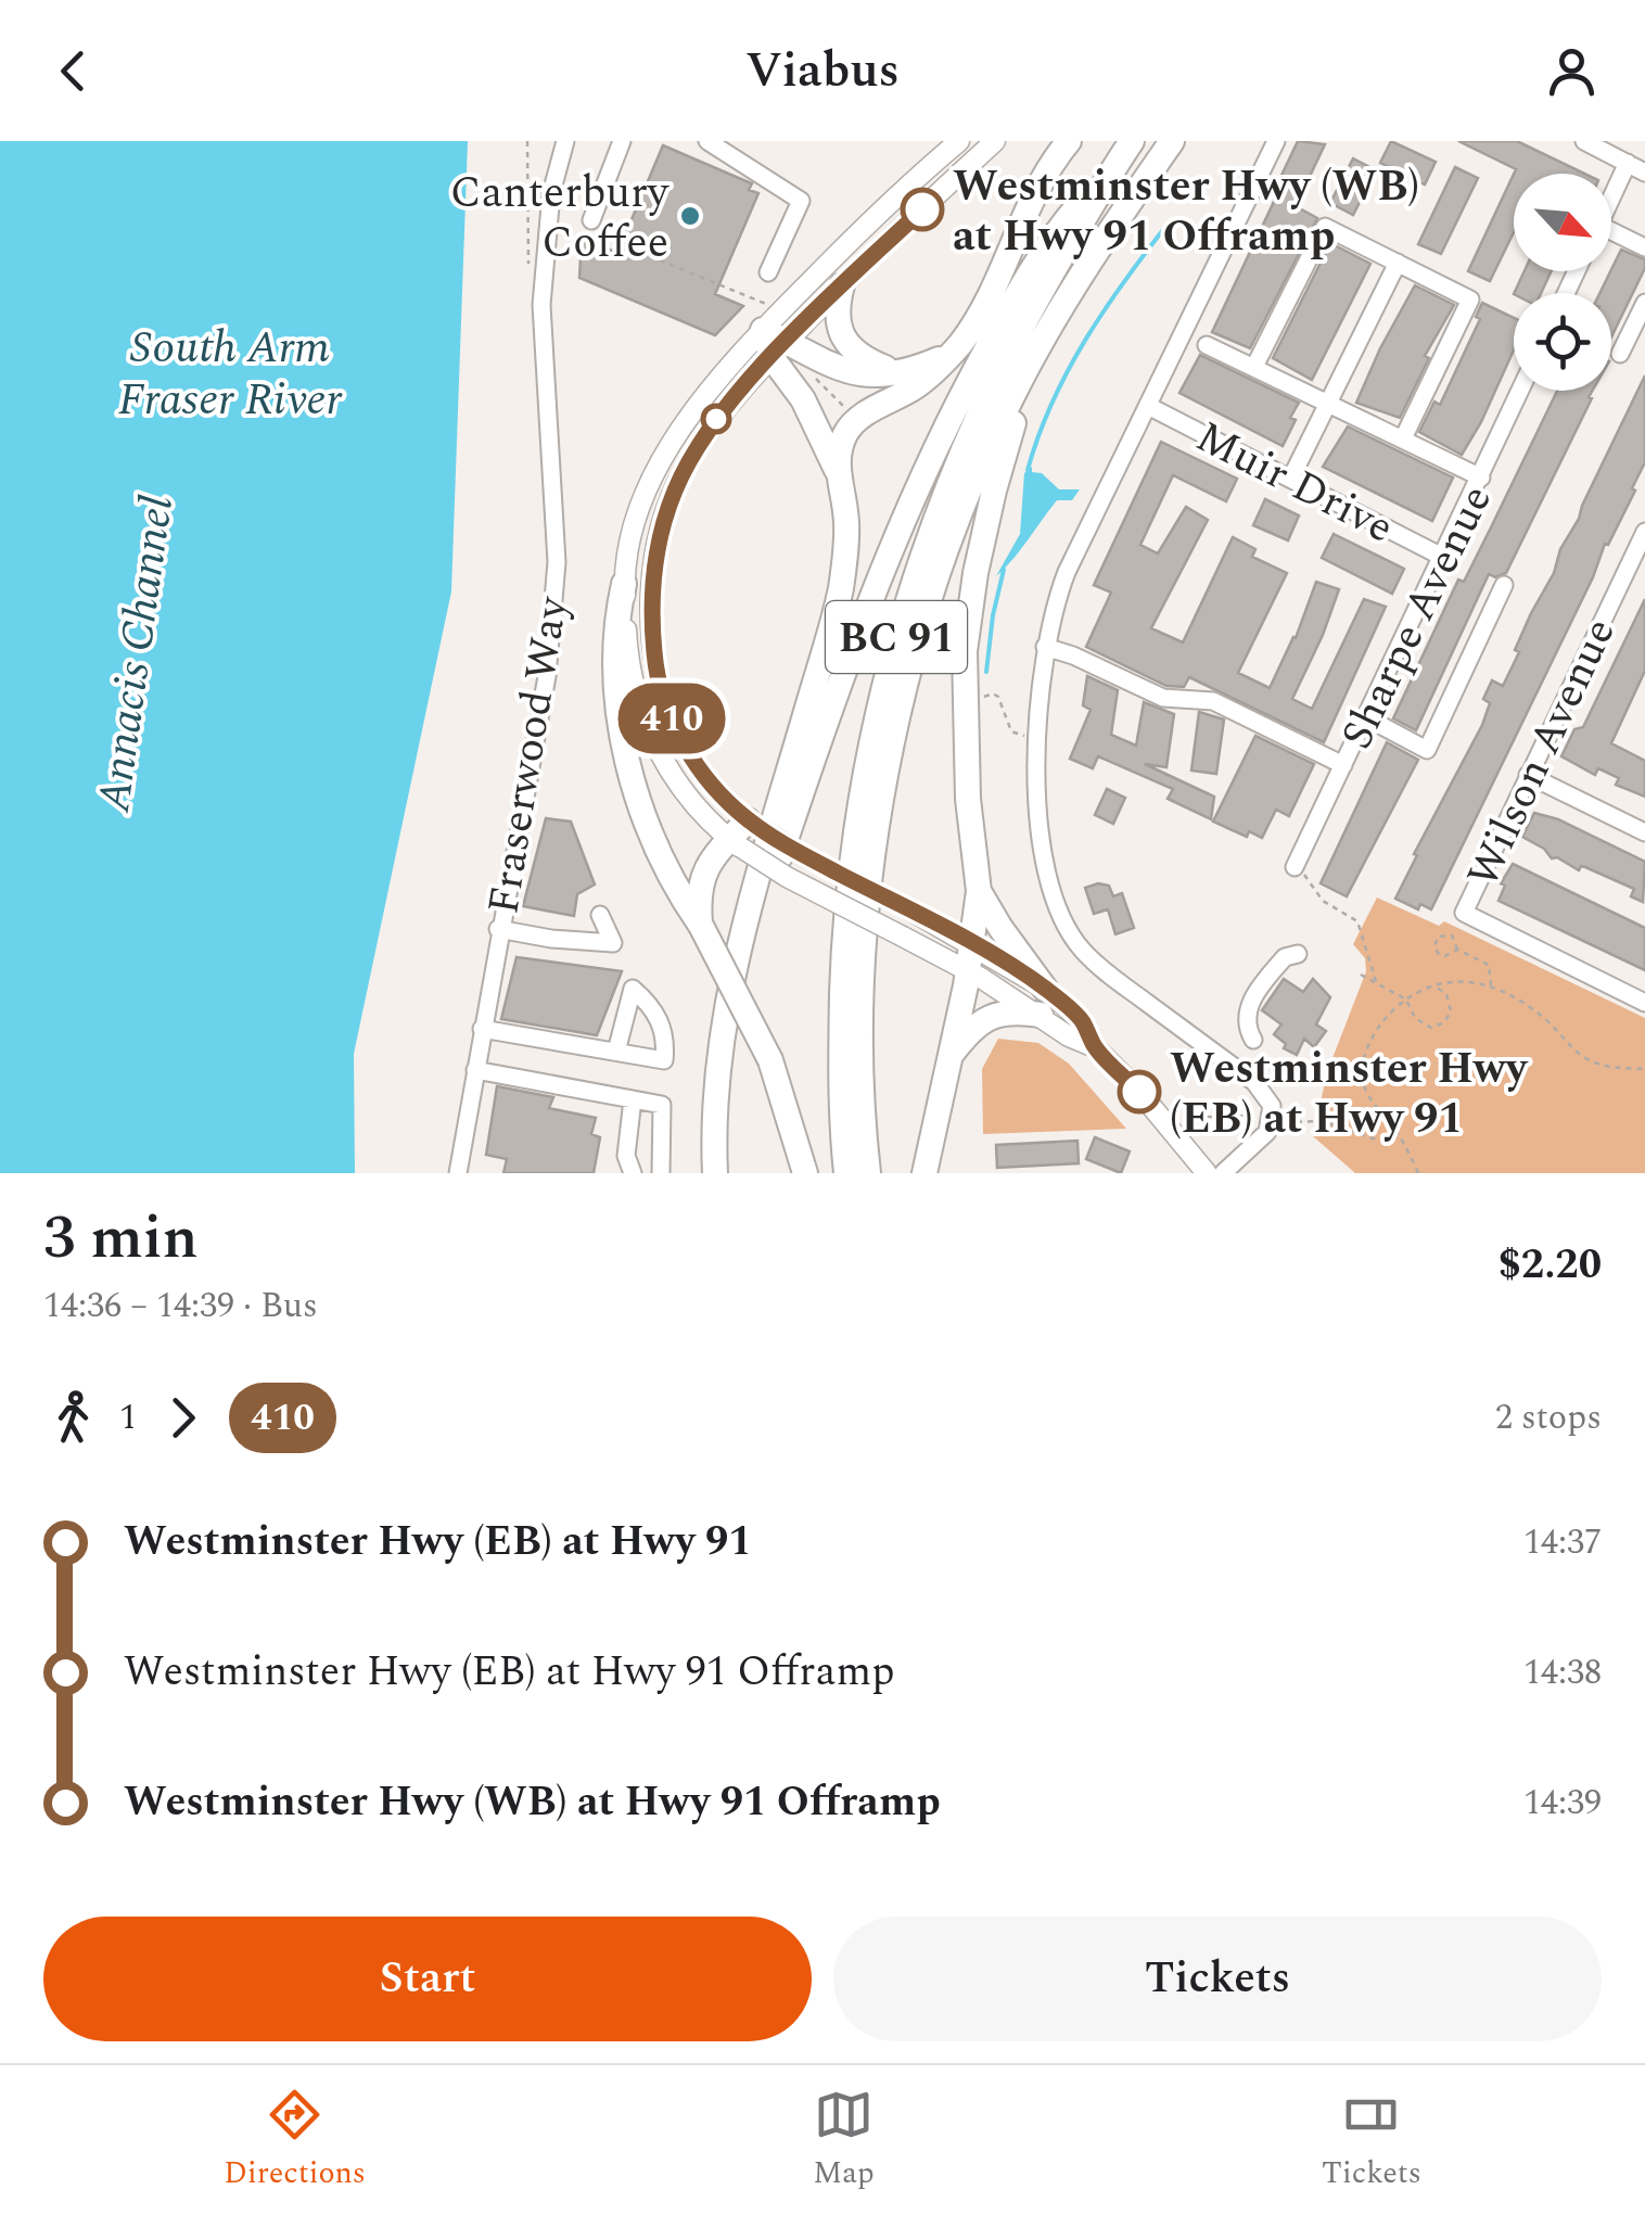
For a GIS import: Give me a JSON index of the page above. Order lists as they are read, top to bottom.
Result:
{
  "streets": {
    "highway": ["BC 91"],
    "street": [
      "Muir Drive",
      "Sharpe Avenue",
      "Wilson Avenue",
      "Fraserwood Way"
    ]
  },
  "crossings": [
    ["Muir Drive", "Sharpe Avenue"]
  ],
  "water": ["South Arm Fraser River", "Annacis Channel"],
  "places": ["Westminster Hwy (WB) at Hwy 91 Offramp", "Canterbury Coffee", "Westminster Hwy (EB) at Hwy 91"],
  "lines": ["bus line 410"],
  "north": "bottom right",
  "page": {
    "header": "Viabus",
    "on_map": "410",
    "heading": ["3 min", "14:36 – 14:39 · Bus", "$2.20"],
    "legs": ["1", "410", "2 stops"],
    "list": [
      {
        "name": "Westminster Hwy (EB) at Hwy 91",
        "value": "14:37"
      },
      {
        "name": "Westminster Hwy (EB) at Hwy 91 Offramp",
        "value": "14:38"
      },
      {
        "name": "Westminster Hwy (WB) at Hwy 91 Offramp",
        "value": "14:39"
      }
    ],
    "buttons": ["Start", "Tickets"],
    "tabs": ["Directions", "Map", "Tickets"]
  }
}
